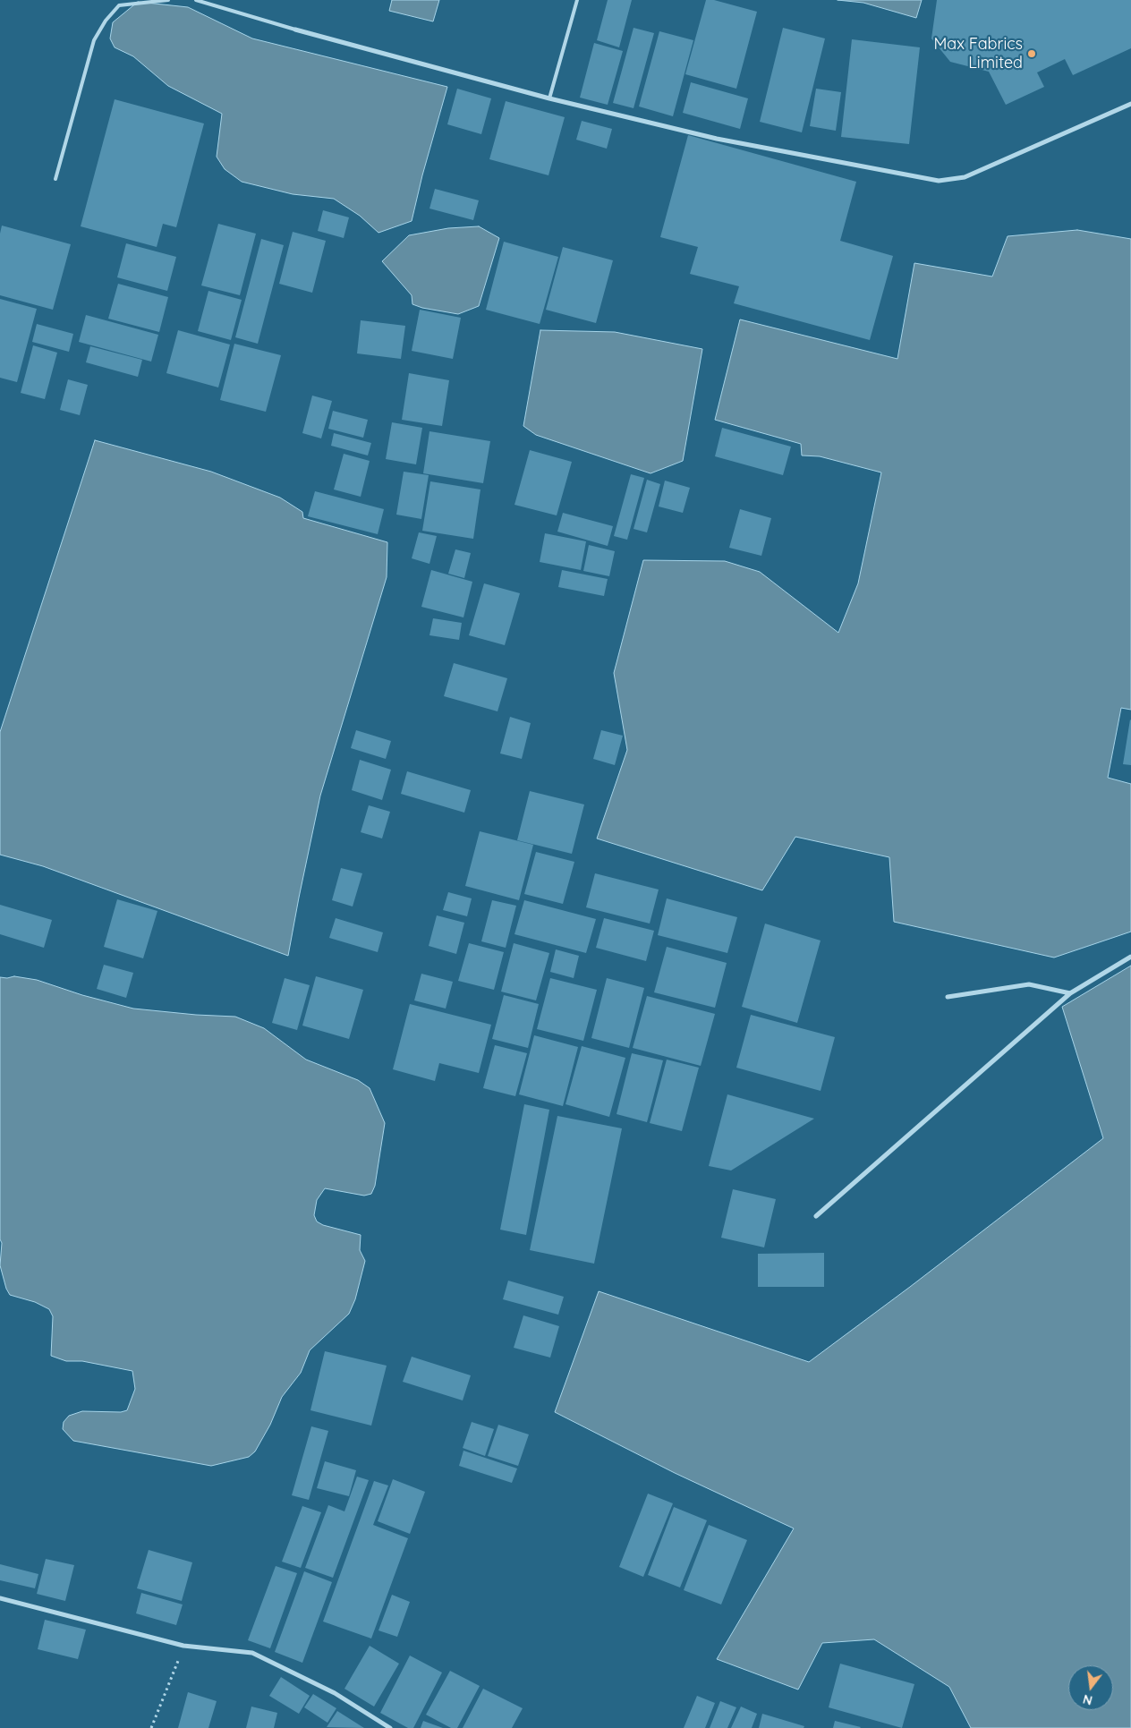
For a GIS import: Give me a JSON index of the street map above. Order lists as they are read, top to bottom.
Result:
{
  "places": ["Max Fabrics Limited"],
  "north": "bottom"
}
